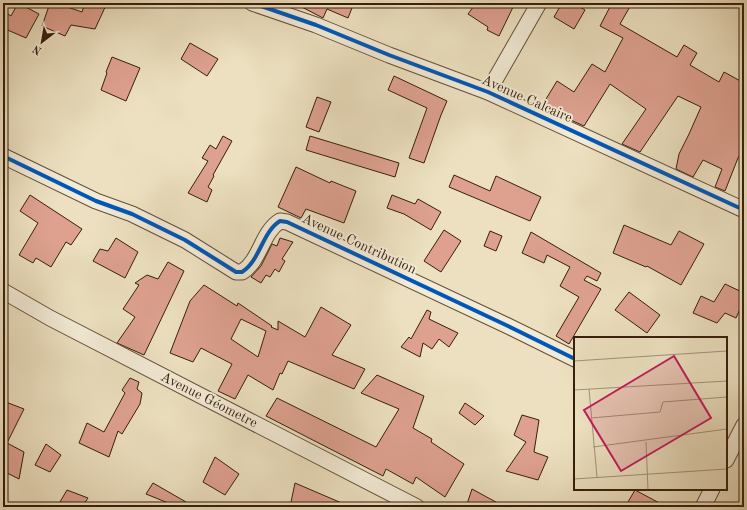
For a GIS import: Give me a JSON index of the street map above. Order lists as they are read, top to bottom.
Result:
{
  "streets": {
    "street": ["Avenue Calcaire", "Avenue Contribution", "Avenue Géometre"]
  },
  "north": "bottom left"
}
